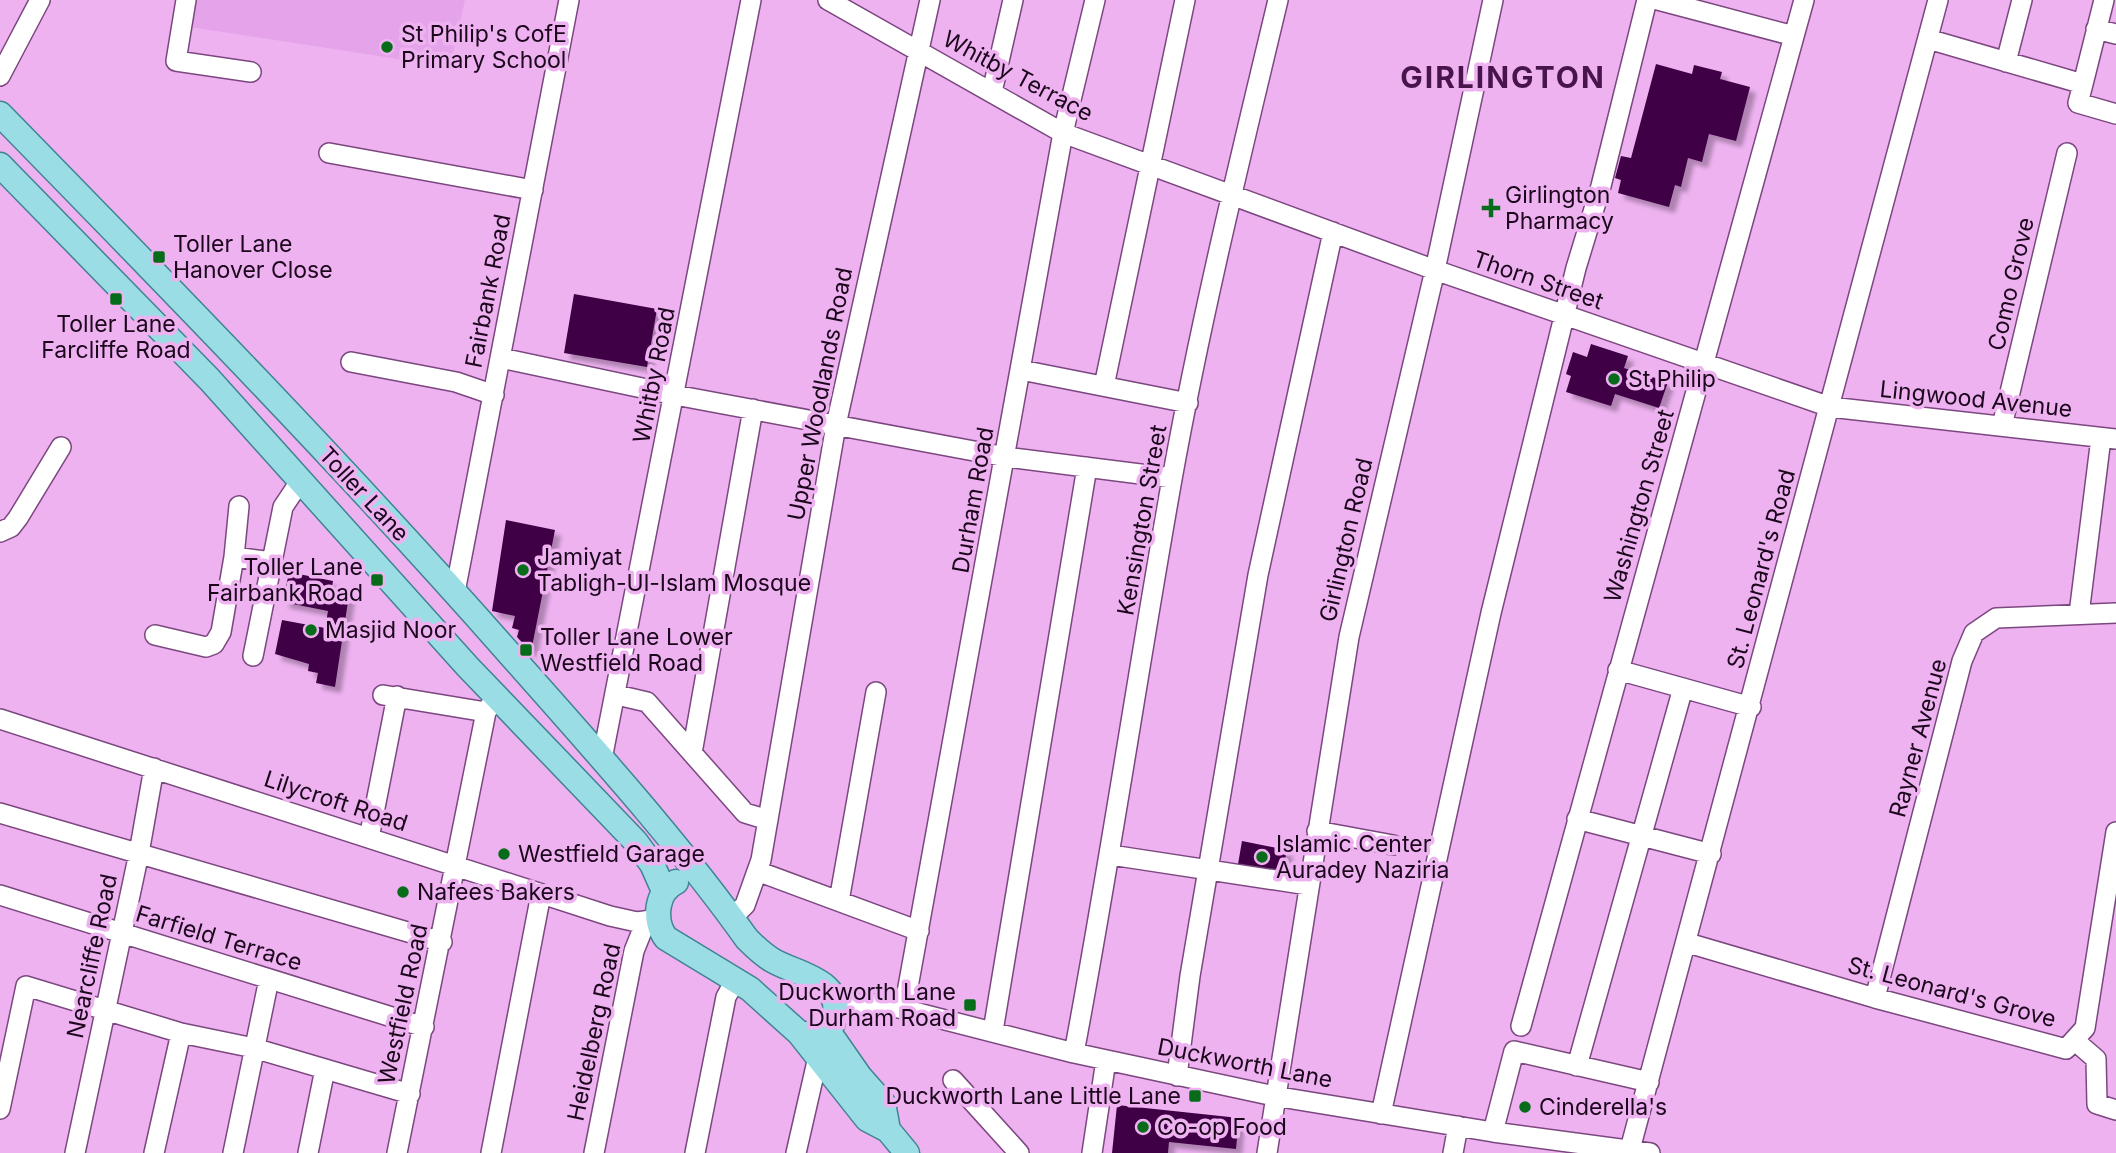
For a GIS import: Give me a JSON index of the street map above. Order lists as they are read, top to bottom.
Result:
{
  "streets": {
    "main road": ["Toller Lane"],
    "street": [
      "Whitby Terrace",
      "Thorn Street",
      "Como Grove",
      "Fairbank Road",
      "Whitby Road",
      "Upper Woodlands Road",
      "Lingwood Avenue",
      "Durham Road",
      "Washington Street",
      "Kensington Street",
      "Girlington Road",
      "St. Leonard's Road",
      "Rayner Avenue",
      "Lilycroft Road",
      "Farfield Terrace",
      "Nearcliffe Road",
      "St. Leonard's Grove",
      "Westfield Road",
      "Heidelberg Road",
      "Duckworth Lane"
    ]
  },
  "crossings": [
    ["Whitby Terrace", "Thorn Street"],
    ["Whitby Terrace", "Upper Woodlands Road"],
    ["Whitby Terrace", "Durham Road"],
    ["Whitby Terrace", "Kensington Street"],
    ["Thorn Street", "Lingwood Avenue"],
    ["Thorn Street", "Washington Street"],
    ["Thorn Street", "Kensington Street"],
    ["Thorn Street", "Girlington Road"],
    ["Thorn Street", "St. Leonard's Road"],
    ["Como Grove", "Lingwood Avenue"],
    ["Fairbank Road", "Toller Lane"],
    ["Whitby Road", "Toller Lane"],
    ["Upper Woodlands Road", "Toller Lane"],
    ["Lingwood Avenue", "St. Leonard's Road"],
    ["Toller Lane", "Westfield Road"],
    ["Toller Lane", "Duckworth Lane"],
    ["Durham Road", "Duckworth Lane"],
    ["Kensington Street", "Duckworth Lane"],
    ["Girlington Road", "Duckworth Lane"],
    ["St. Leonard's Road", "St. Leonard's Grove"],
    ["St. Leonard's Road", "Duckworth Lane"],
    ["Rayner Avenue", "St. Leonard's Grove"],
    ["Lilycroft Road", "Nearcliffe Road"],
    ["Lilycroft Road", "Westfield Road"],
    ["Lilycroft Road", "Heidelberg Road"],
    ["Farfield Terrace", "Nearcliffe Road"],
    ["Farfield Terrace", "Westfield Road"]
  ],
  "districts": ["GIRLINGTON"],
  "places": {
    "other": [
      "St Philip's CofE Primary School",
      "St Philip",
      "Jamiyat Tabligh-Ul-Islam Mosque",
      "Masjid Noor",
      "Westfield Garage",
      "Islamic Center Auradey Naziria",
      "Nafees Bakers",
      "Cinderella's",
      "Co-op Food"
    ],
    "health": ["Girlington Pharmacy"],
    "transit": [
      "Toller Lane Hanover Close",
      "Toller Lane Farcliffe Road",
      "Toller Lane Fairbank Road",
      "Toller Lane Lower Westfield Road",
      "Duckworth Lane Durham Road",
      "Duckworth Lane Little Lane"
    ]
  }
}
